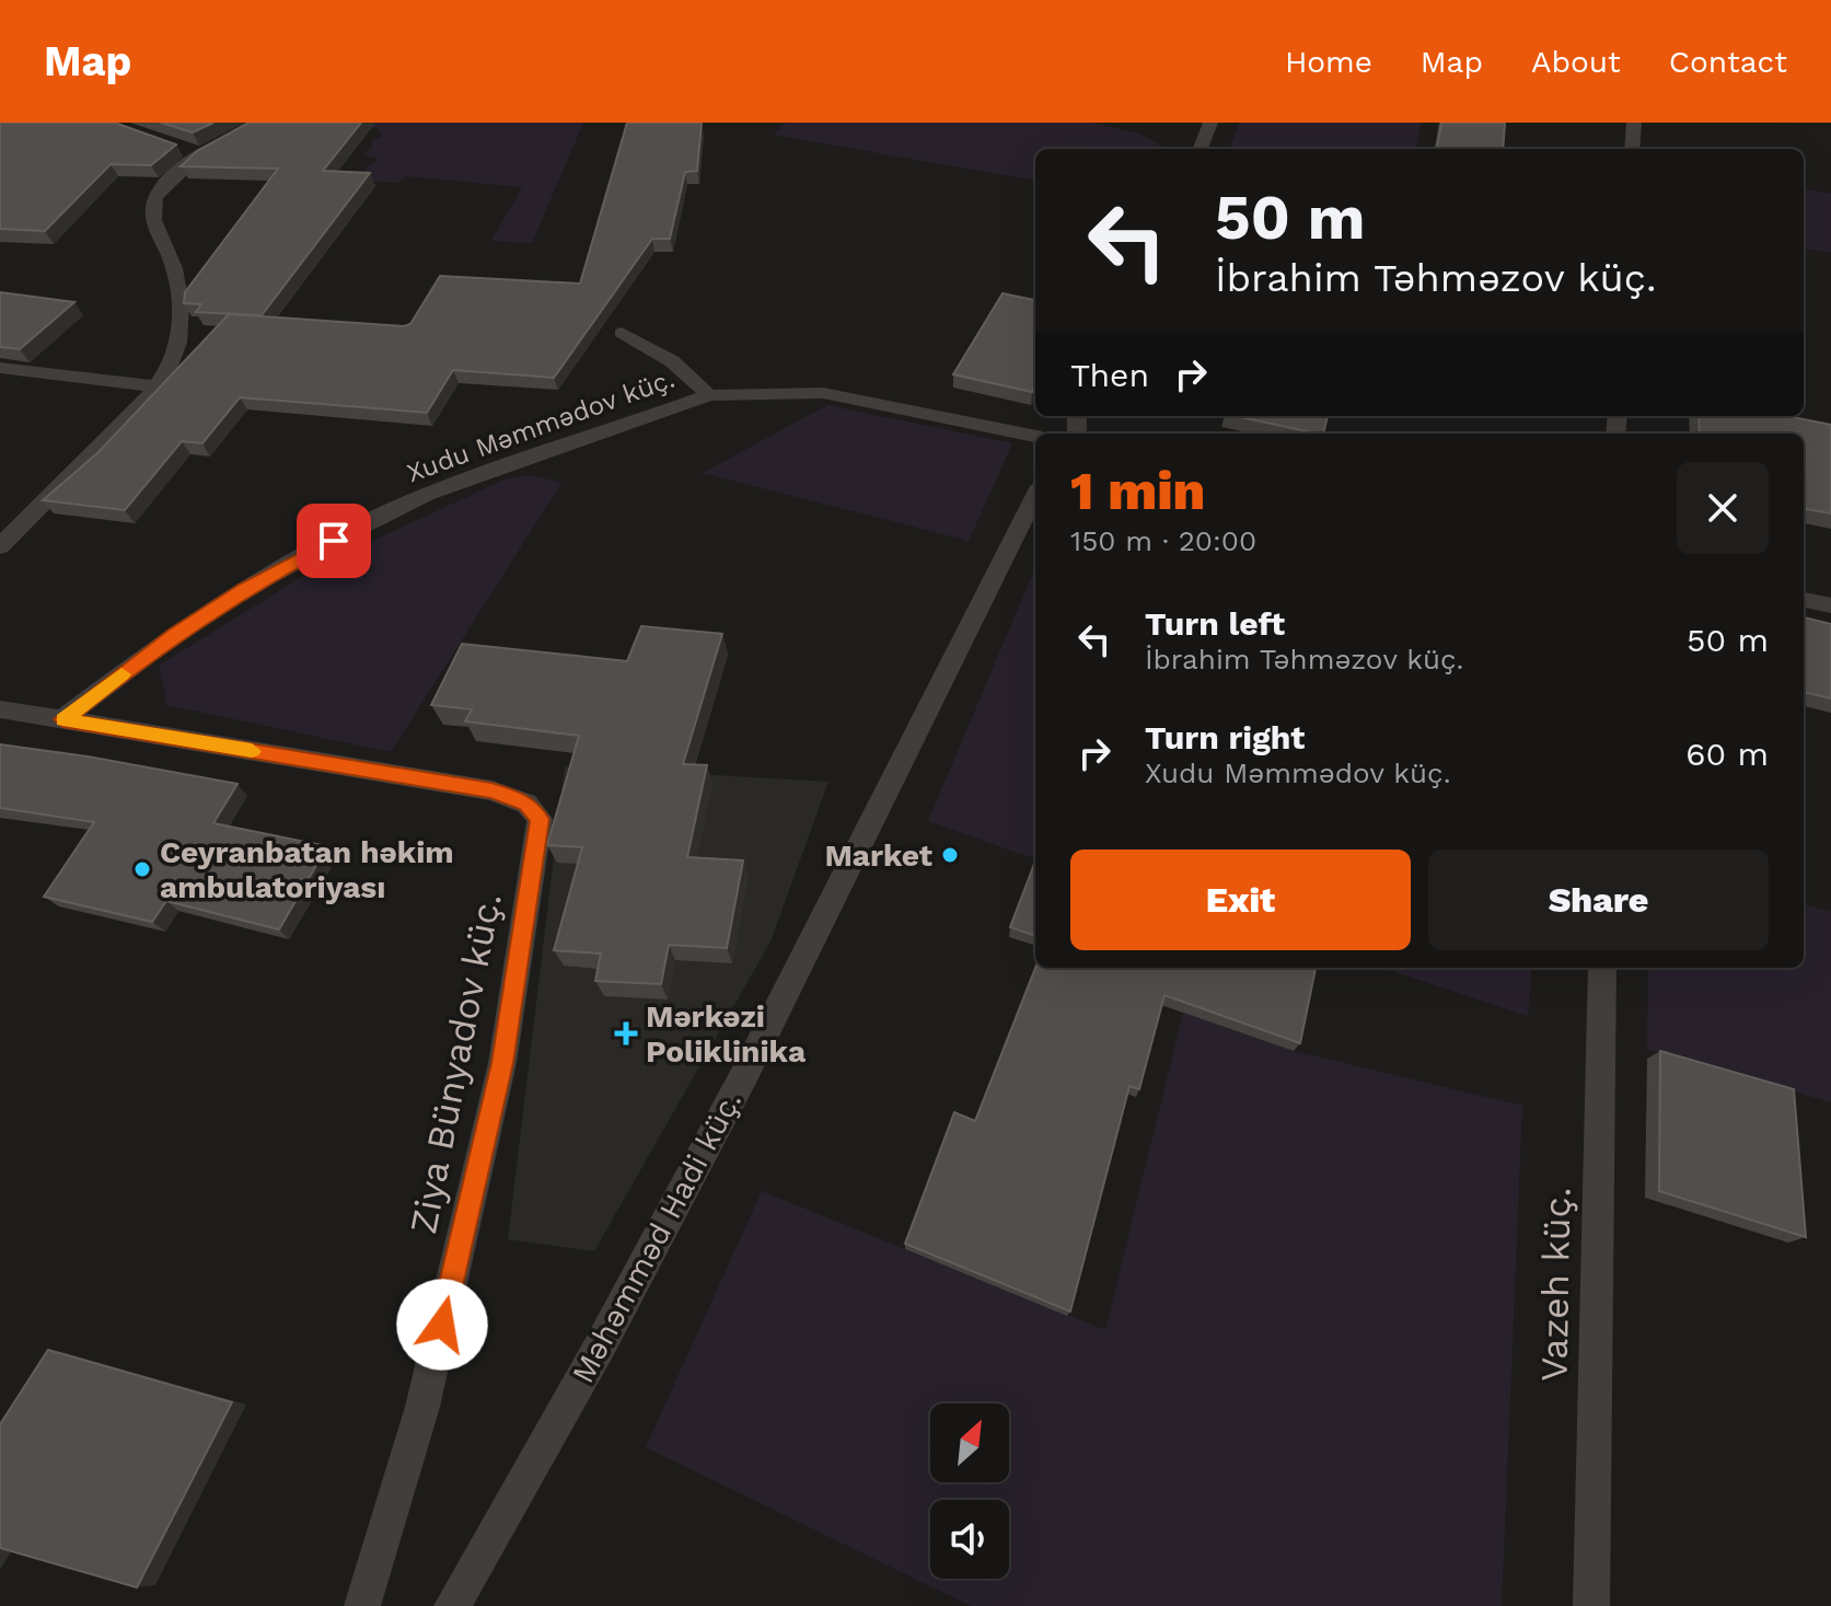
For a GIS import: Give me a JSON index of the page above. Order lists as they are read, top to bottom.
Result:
{
  "streets": {
    "street": [
      "Xudu Məmmədov küç.",
      "Ziya Bünyadov küç.",
      "Məhəmməd Hadi küç.",
      "Vazeh küç."
    ]
  },
  "crossings": [
    ["Xudu Məmmədov küç.", "Ziya Bünyadov küç."]
  ],
  "places": {
    "other": ["Market", "Ceyranbatan həkim ambulatoriyası"],
    "health": ["Mərkəzi Poliklinika"]
  },
  "north": "top right",
  "page": {
    "header": "Map",
    "nav": [
      "Home",
      "Map",
      "About",
      "Contact"
    ],
    "turn": ["50 m", "İbrahim Təhməzov küç."],
    "then": "Then",
    "heading": ["1 min", "150 m · 20:00"],
    "list": [
      {
        "name": "Turn left",
        "note": "İbrahim Təhməzov küç.",
        "value": "50 m"
      },
      {
        "name": "Turn right",
        "note": "Xudu Məmmədov küç.",
        "value": "60 m"
      }
    ],
    "buttons": ["Exit", "Share"]
  }
}
